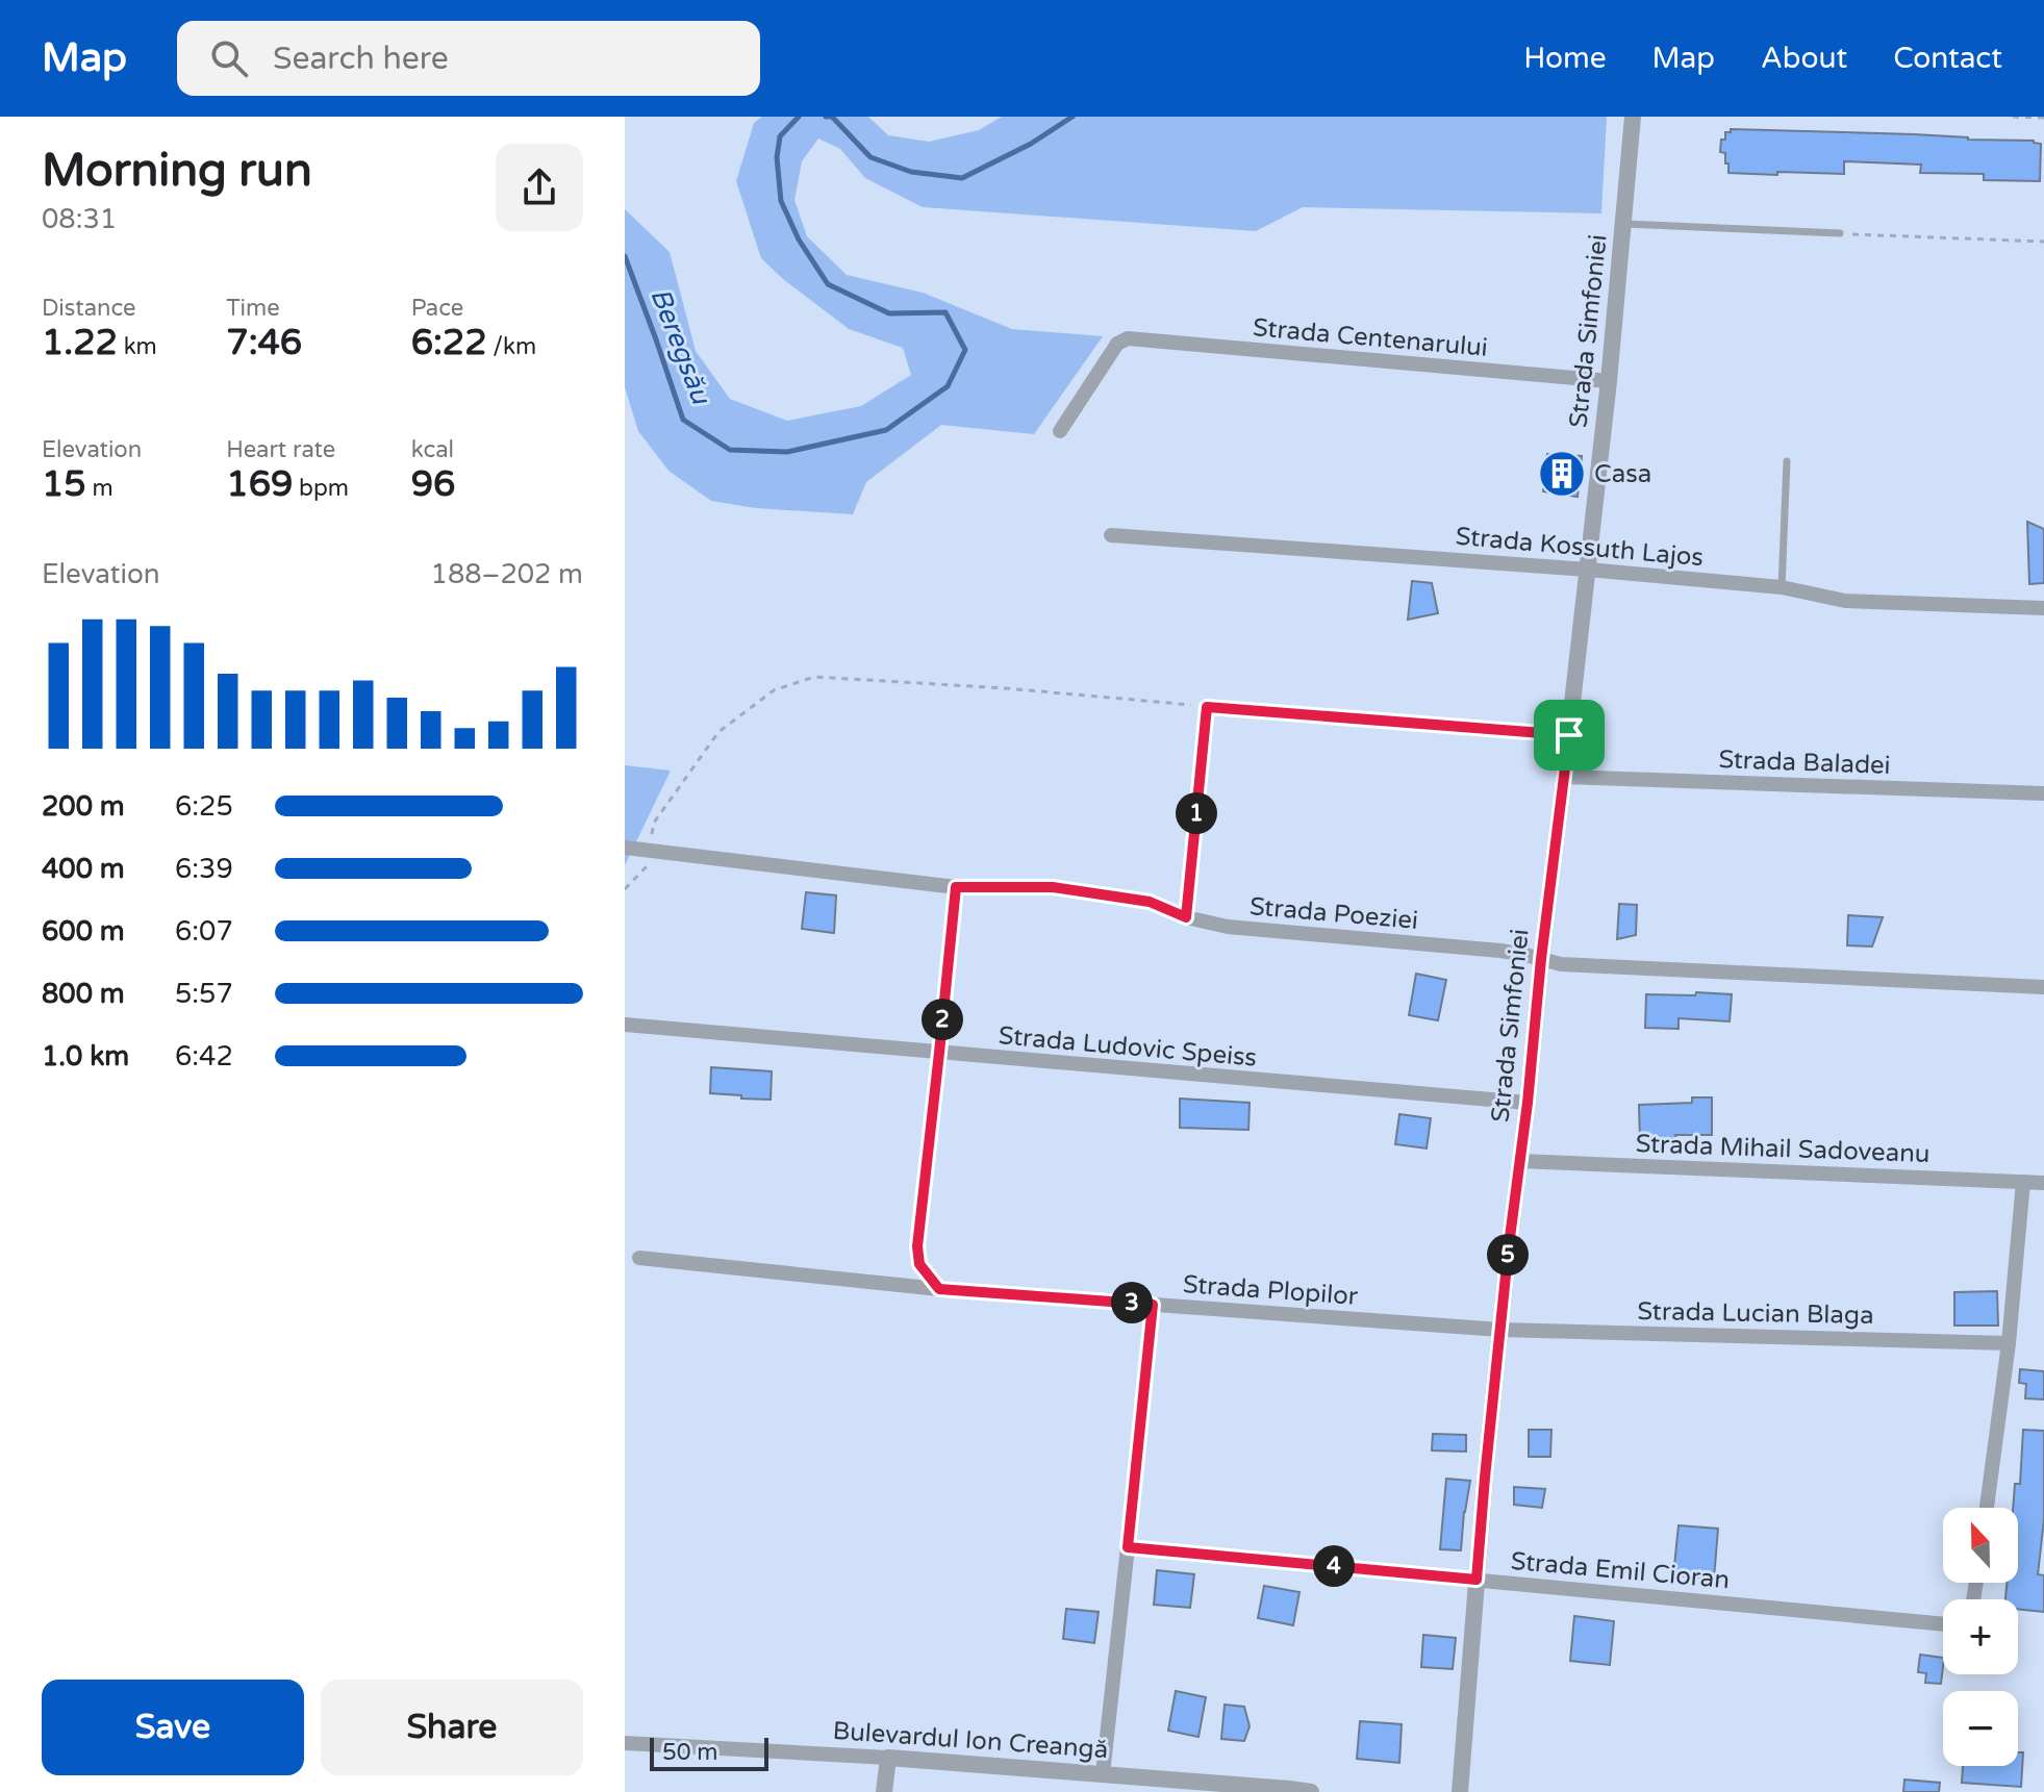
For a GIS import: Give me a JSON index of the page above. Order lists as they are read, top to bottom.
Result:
{
  "streets": {
    "street": [
      "Strada Simfoniei",
      "Strada Centenarului",
      "Strada Kossuth Lajos",
      "Strada Baladei",
      "Strada Poeziei",
      "Strada Ludovic Speiss",
      "Strada Mihail Sadoveanu",
      "Strada Plopilor",
      "Strada Lucian Blaga",
      "Strada Emil Cioran",
      "Bulevardul Ion Creangă"
    ]
  },
  "crossings": [
    ["Strada Simfoniei", "Strada Centenarului"],
    ["Strada Simfoniei", "Strada Kossuth Lajos"],
    ["Strada Simfoniei", "Strada Baladei"],
    ["Strada Simfoniei", "Strada Poeziei"],
    ["Strada Simfoniei", "Strada Ludovic Speiss"],
    ["Strada Simfoniei", "Strada Mihail Sadoveanu"],
    ["Strada Simfoniei", "Strada Plopilor"],
    ["Strada Simfoniei", "Strada Lucian Blaga"],
    ["Strada Simfoniei", "Strada Emil Cioran"],
    ["Strada Plopilor", "Strada Lucian Blaga"]
  ],
  "water": ["Beregsău"],
  "places": {
    "building": ["Casa"]
  },
  "scale_bar": "50 m",
  "north": "top",
  "page": {
    "header": "Map",
    "search": "Search here",
    "nav": [
      "Home",
      "Map",
      "About",
      "Contact"
    ],
    "heading": ["Morning run", "08:31"],
    "stats": [
      ["Distance", "1.22 km"],
      ["Time", "7:46"],
      ["Pace", "6:22 /km"],
      ["Elevation", "15 m"],
      ["Heart rate", "169 bpm"],
      ["kcal", "96"]
    ],
    "chart": ["Elevation", "188–202 m"],
    "list": [
      {
        "name": "200 m",
        "note": "6:25"
      },
      {
        "name": "400 m",
        "note": "6:39"
      },
      {
        "name": "600 m",
        "note": "6:07"
      },
      {
        "name": "800 m",
        "note": "5:57"
      },
      {
        "name": "1.0 km",
        "note": "6:42"
      }
    ],
    "pins": [
      "1",
      "2",
      "5",
      "3",
      "4"
    ],
    "map_buttons": ["+", "−"],
    "buttons": ["Save", "Share"],
    "scale": "50 m"
  }
}
